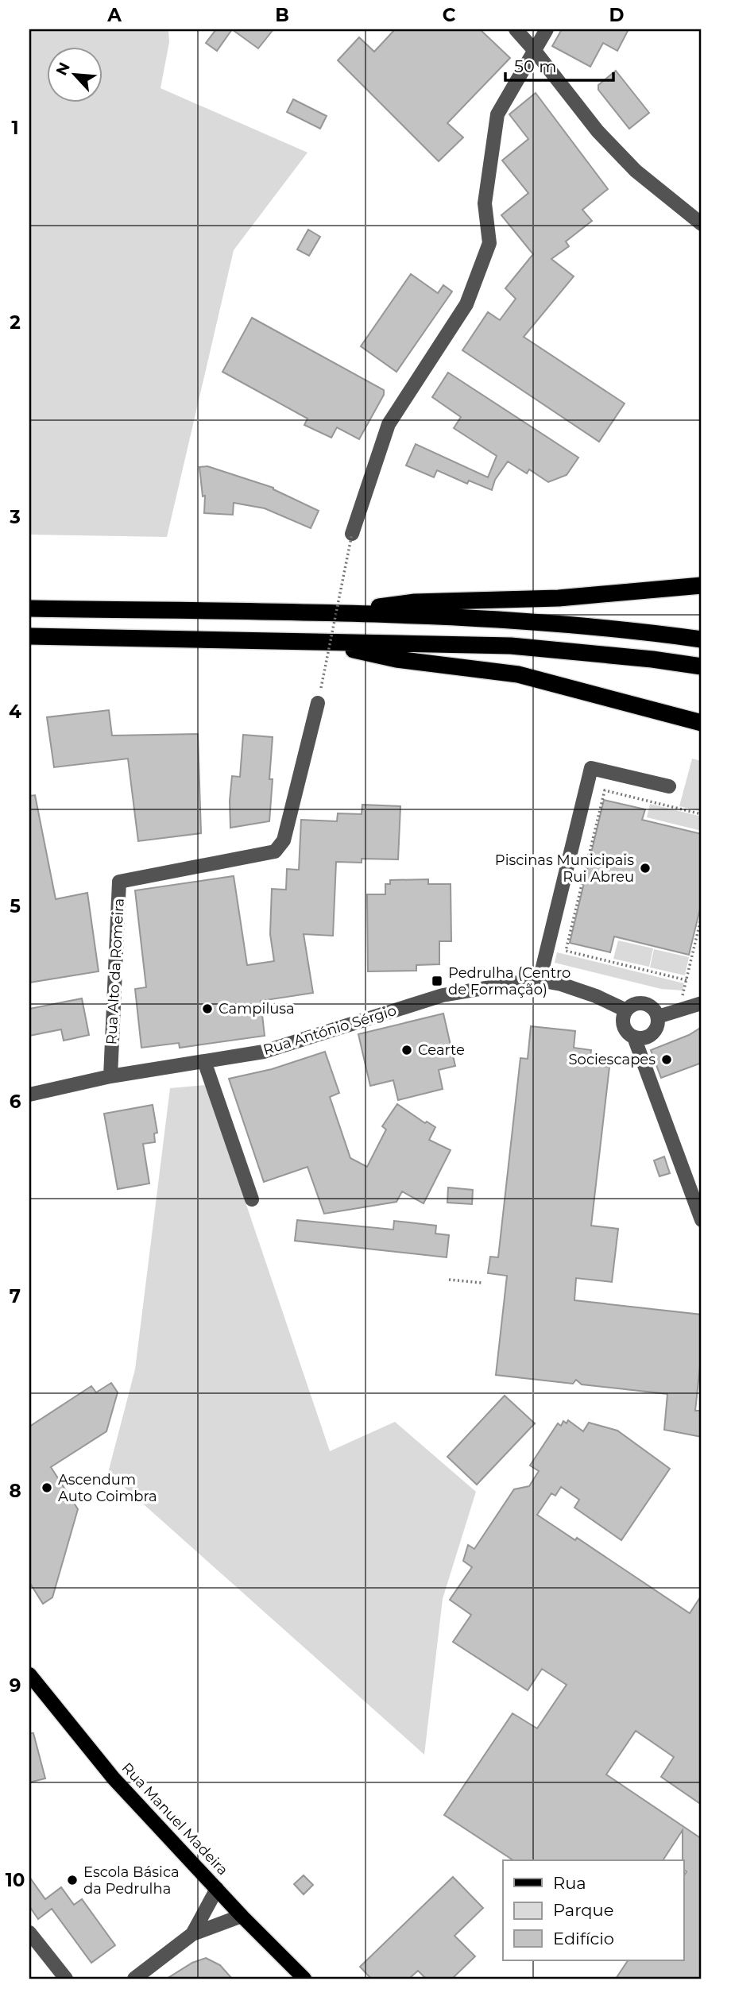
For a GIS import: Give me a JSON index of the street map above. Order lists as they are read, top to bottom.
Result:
{
  "streets": {
    "main road": ["Rua Manuel Madeira"],
    "street": ["Rua Alto da Romeira", "Rua António Sérgio"]
  },
  "crossings": [
    ["Rua Alto da Romeira", "Rua António Sérgio"]
  ],
  "places": {
    "other": [
      "Piscinas Municipais Rui Abreu",
      "Campilusa",
      "Cearte",
      "Sociescapes",
      "Ascendum Auto Coimbra",
      "Escola Básica da Pedrulha"
    ],
    "transit": ["Pedrulha (Centro de Formação)"]
  },
  "legend": ["Rua", "Parque", "Edifício"],
  "scale_bar": "50 m",
  "north": "top left",
  "grid": {
    "columns": [
      "A",
      "B",
      "C",
      "D"
    ],
    "rows": [
      "1",
      "2",
      "3",
      "4",
      "5",
      "6",
      "7",
      "8",
      "9",
      "10"
    ]
  }
}
